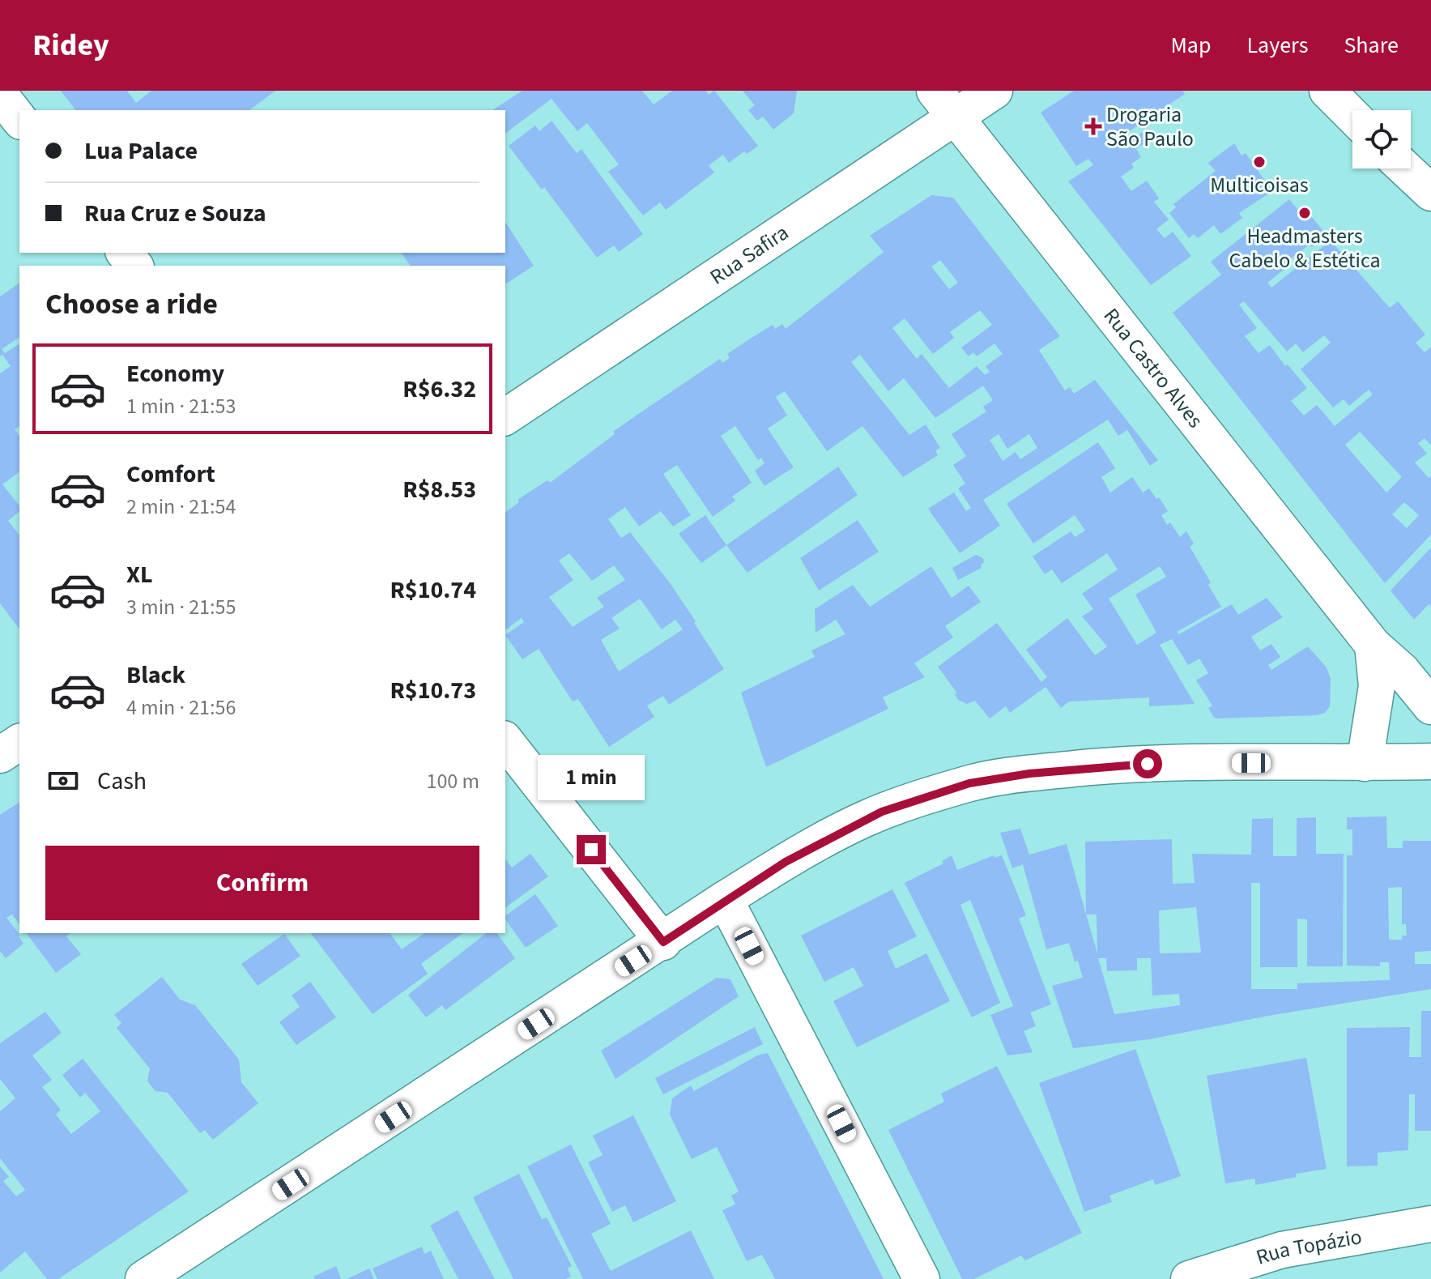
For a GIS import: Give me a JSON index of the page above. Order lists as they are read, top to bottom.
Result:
{
  "streets": {
    "street": ["Rua Safira", "Rua Castro Alves", "Rua Topázio"]
  },
  "crossings": [
    ["Rua Safira", "Rua Castro Alves"]
  ],
  "places": {
    "health": ["Drogaria São Paulo"],
    "other": ["Multicoisas", "Headmasters Cabelo & Estética"]
  },
  "page": {
    "header": "Ridey",
    "nav": ["Map", "Layers", "Share"],
    "banner": ["Lua Palace", "Rua Cruz e Souza"],
    "heading": "Choose a ride",
    "list": [
      {
        "name": "Economy",
        "note": "1 min · 21:53",
        "value": "R$6.32"
      },
      {
        "name": "Comfort",
        "note": "2 min · 21:54",
        "value": "R$8.53"
      },
      {
        "name": "XL",
        "note": "3 min · 21:55",
        "value": "R$10.74"
      },
      {
        "name": "Black",
        "note": "4 min · 21:56",
        "value": "R$10.73"
      }
    ],
    "pay": ["Cash", "100 m"],
    "bubble": "1 min",
    "buttons": "Confirm"
  }
}
